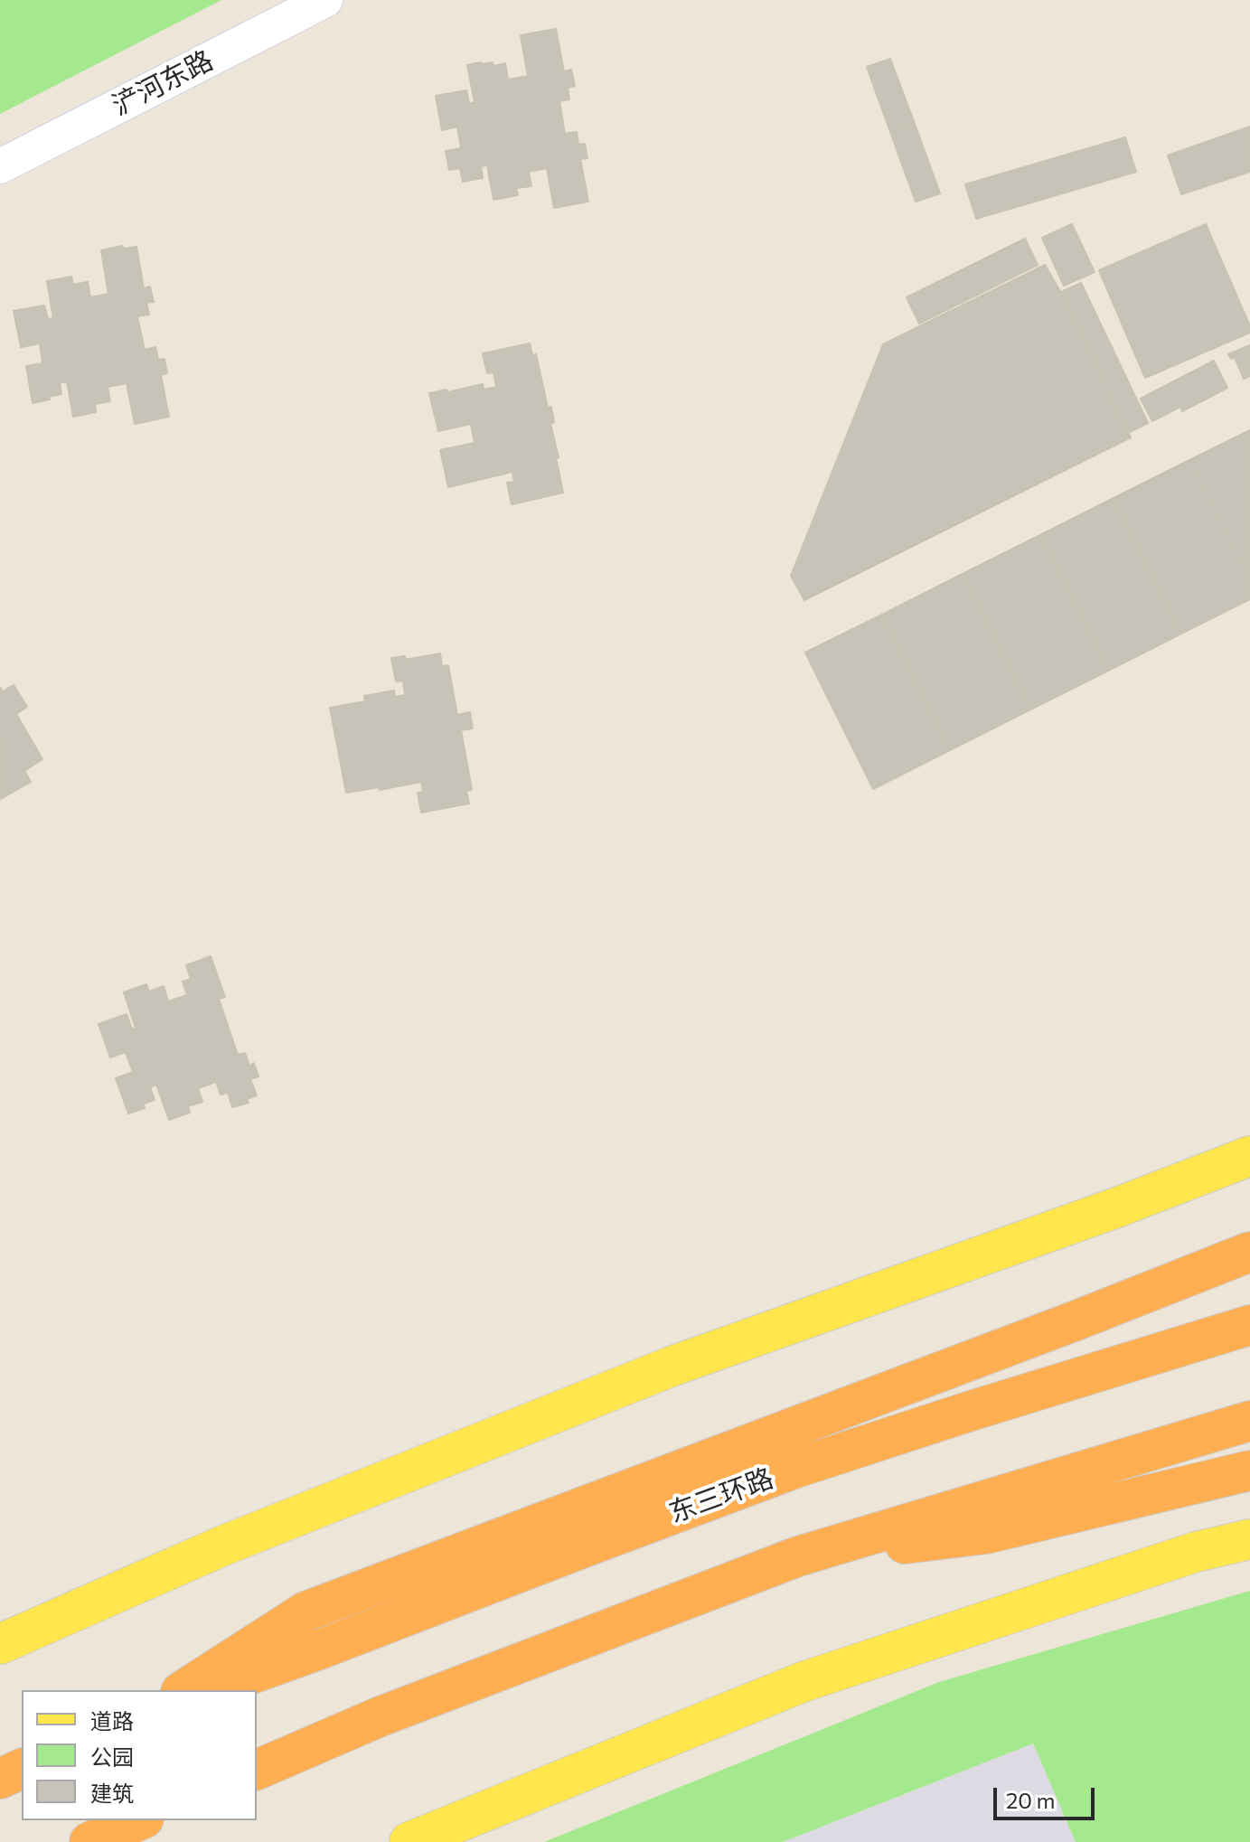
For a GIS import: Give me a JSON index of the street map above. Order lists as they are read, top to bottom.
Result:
{
  "streets": {
    "highway": ["东三环路"],
    "street": ["浐河东路"]
  },
  "legend": ["道路", "公园", "建筑"],
  "scale_bar": "20 m"
}
